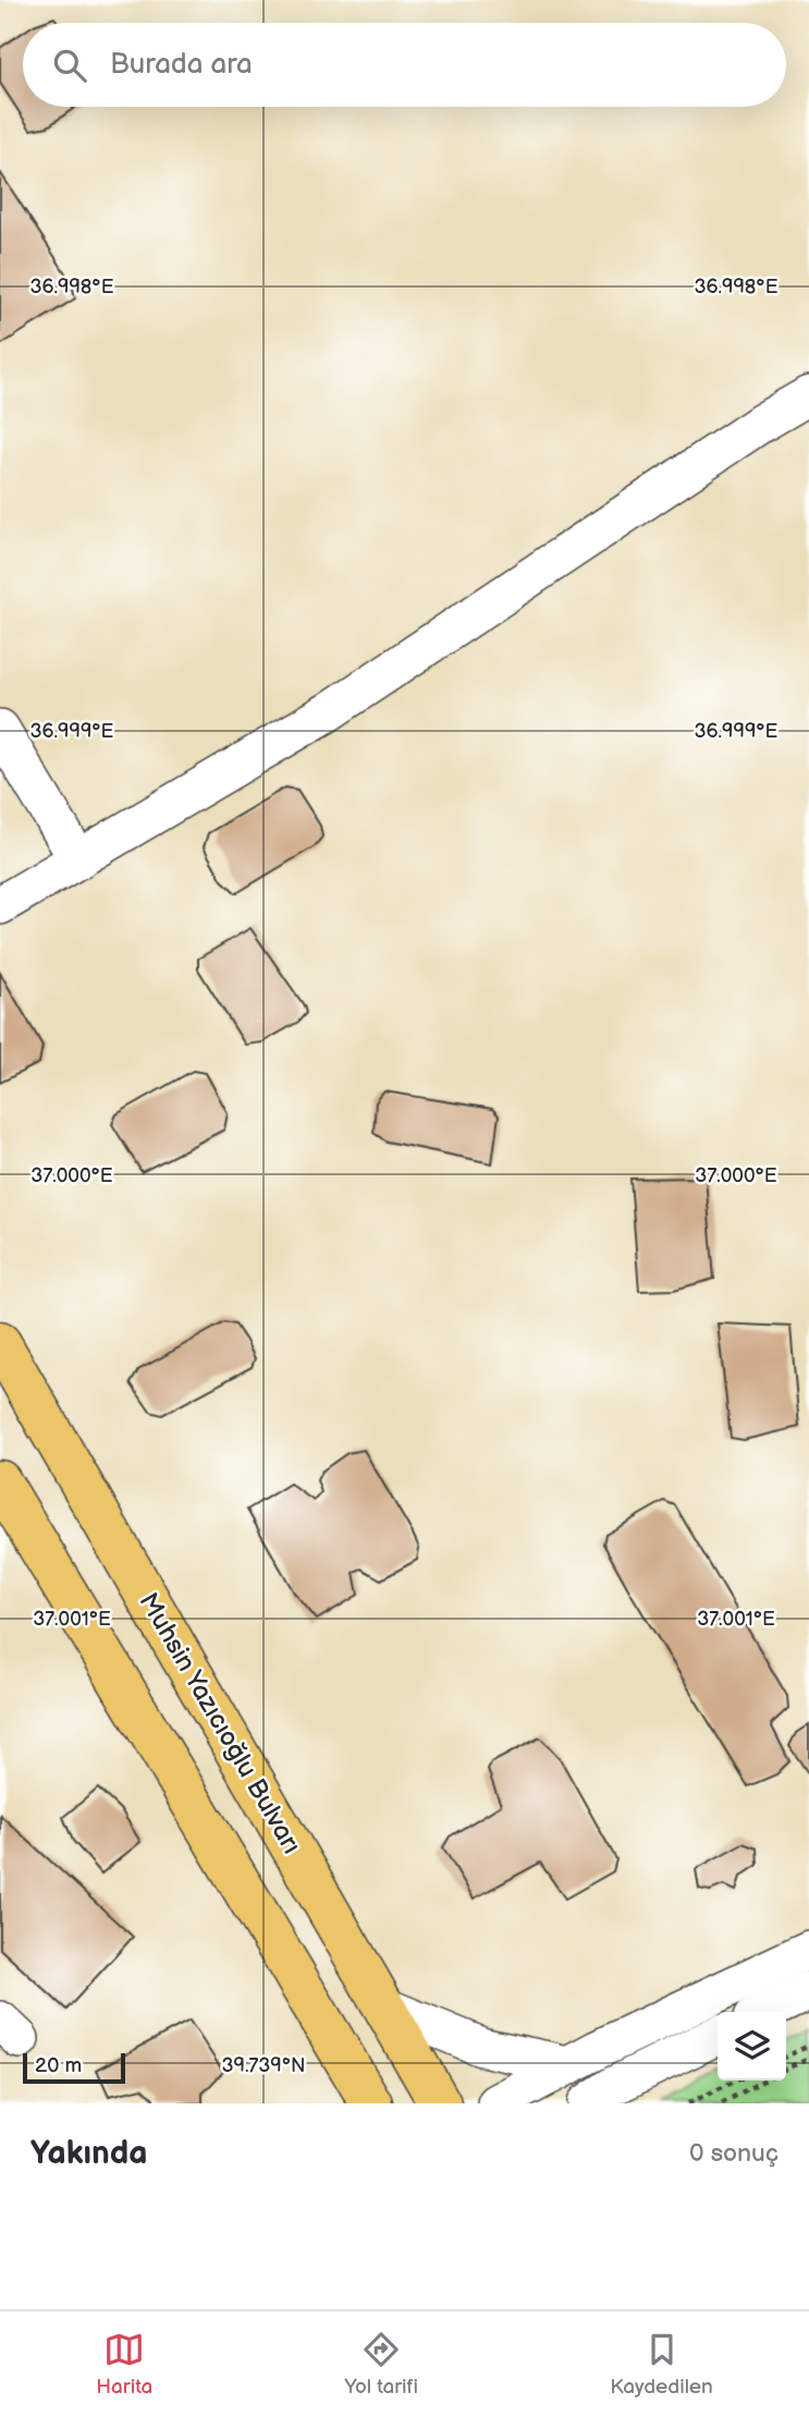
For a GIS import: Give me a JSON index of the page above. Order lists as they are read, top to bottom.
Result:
{
  "streets": {
    "main road": ["Muhsin Yazıcıoğlu Bulvarı"]
  },
  "scale_bar": "20 m",
  "page": {
    "search": "Burada ara",
    "scale": "20 m",
    "heading": ["Yakında", "0 sonuç"],
    "nav": ["Harita", "Yol tarifi", "Kaydedilen"]
  },
  "coordinates": [
    "36.998°E",
    "36.999°E",
    "37.000°E",
    "37.001°E",
    "39.739°N"
  ]
}
